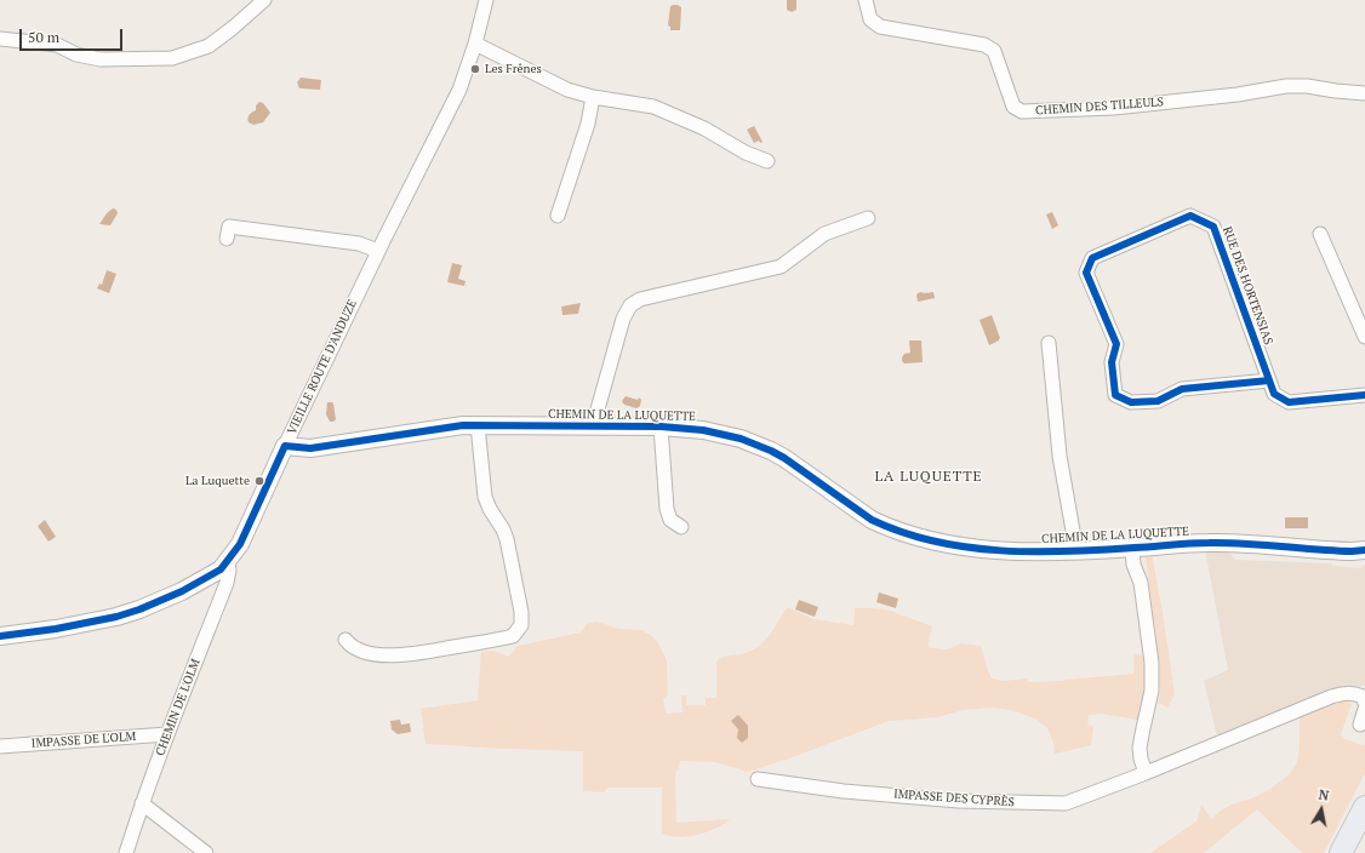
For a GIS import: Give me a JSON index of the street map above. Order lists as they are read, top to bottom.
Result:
{
  "streets": {
    "street": [
      "CHEMIN DES TILLEULS",
      "RUE DES HORTENSIAS",
      "VIEILLE ROUTE D'ANDUZE",
      "CHEMIN DE LA LUQUETTE",
      "CHEMIN DE L'OLM",
      "IMPASSE DE L'OLM",
      "IMPASSE DES CYPRÈS"
    ]
  },
  "crossings": [
    ["VIEILLE ROUTE D'ANDUZE", "CHEMIN DE LA LUQUETTE"],
    ["VIEILLE ROUTE D'ANDUZE", "CHEMIN DE L'OLM"],
    ["CHEMIN DE L'OLM", "IMPASSE DE L'OLM"]
  ],
  "districts": ["LA LUQUETTE"],
  "places": ["Les Frênes", "La Luquette"],
  "scale_bar": "50 m",
  "north": "top"
}
